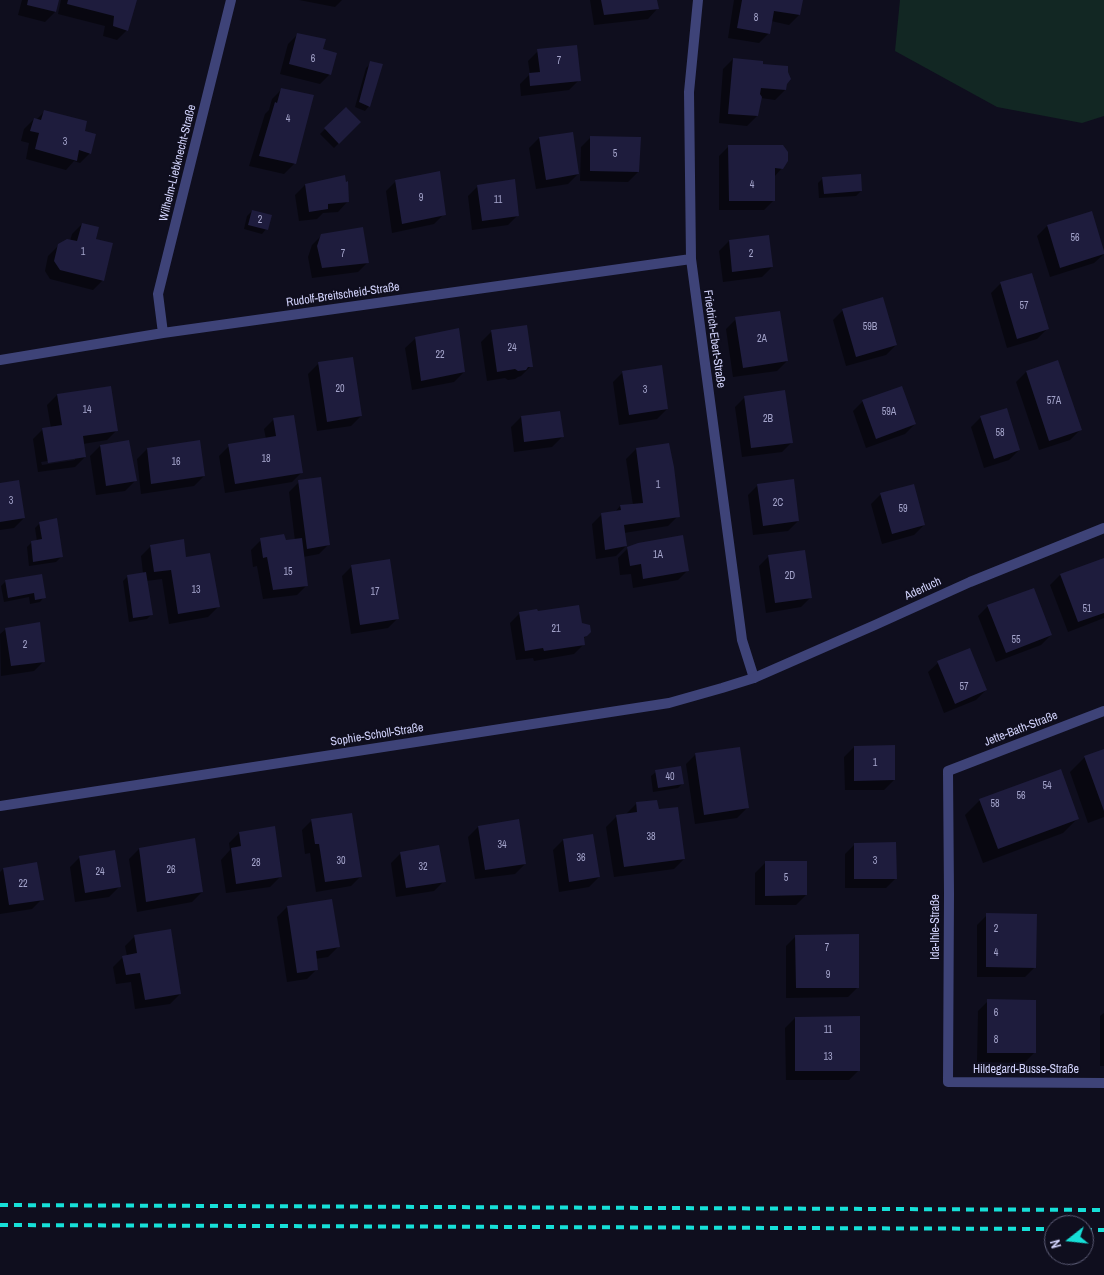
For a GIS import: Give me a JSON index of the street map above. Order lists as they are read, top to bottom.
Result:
{
  "streets": {
    "street": [
      "Wilhelm-Liebknecht-Straße",
      "Rudolf-Breitscheid-Straße",
      "Friedrich-Ebert-Straße",
      "Aderluch",
      "Jette-Bath-Straße",
      "Sophie-Scholl-Straße",
      "Ida-Ihle-Straße",
      "Hildegard-Busse-Straße"
    ]
  },
  "crossings": [
    ["Wilhelm-Liebknecht-Straße", "Rudolf-Breitscheid-Straße"],
    ["Rudolf-Breitscheid-Straße", "Friedrich-Ebert-Straße"],
    ["Friedrich-Ebert-Straße", "Aderluch"],
    ["Friedrich-Ebert-Straße", "Sophie-Scholl-Straße"],
    ["Aderluch", "Sophie-Scholl-Straße"],
    ["Jette-Bath-Straße", "Ida-Ihle-Straße"],
    ["Ida-Ihle-Straße", "Hildegard-Busse-Straße"]
  ],
  "house_numbers": [
    "8",
    "6",
    "7",
    "4",
    "3",
    "5",
    "4",
    "9",
    "11",
    "2",
    "56",
    "1",
    "7",
    "2",
    "57",
    "59B",
    "2A",
    "24",
    "22",
    "20",
    "3",
    "57A",
    "14",
    "59A",
    "2B",
    "58",
    "18",
    "16",
    "1",
    "3",
    "2C",
    "59",
    "1A",
    "15",
    "2D",
    "13",
    "17",
    "51",
    "21",
    "55",
    "2",
    "57",
    "1",
    "40",
    "54",
    "56",
    "58",
    "38",
    "34",
    "36",
    "30",
    "3",
    "28",
    "32",
    "26",
    "24",
    "5",
    "22",
    "2",
    "7",
    "4",
    "9",
    "6",
    "11",
    "8",
    "13"
  ],
  "north": "left"
}
